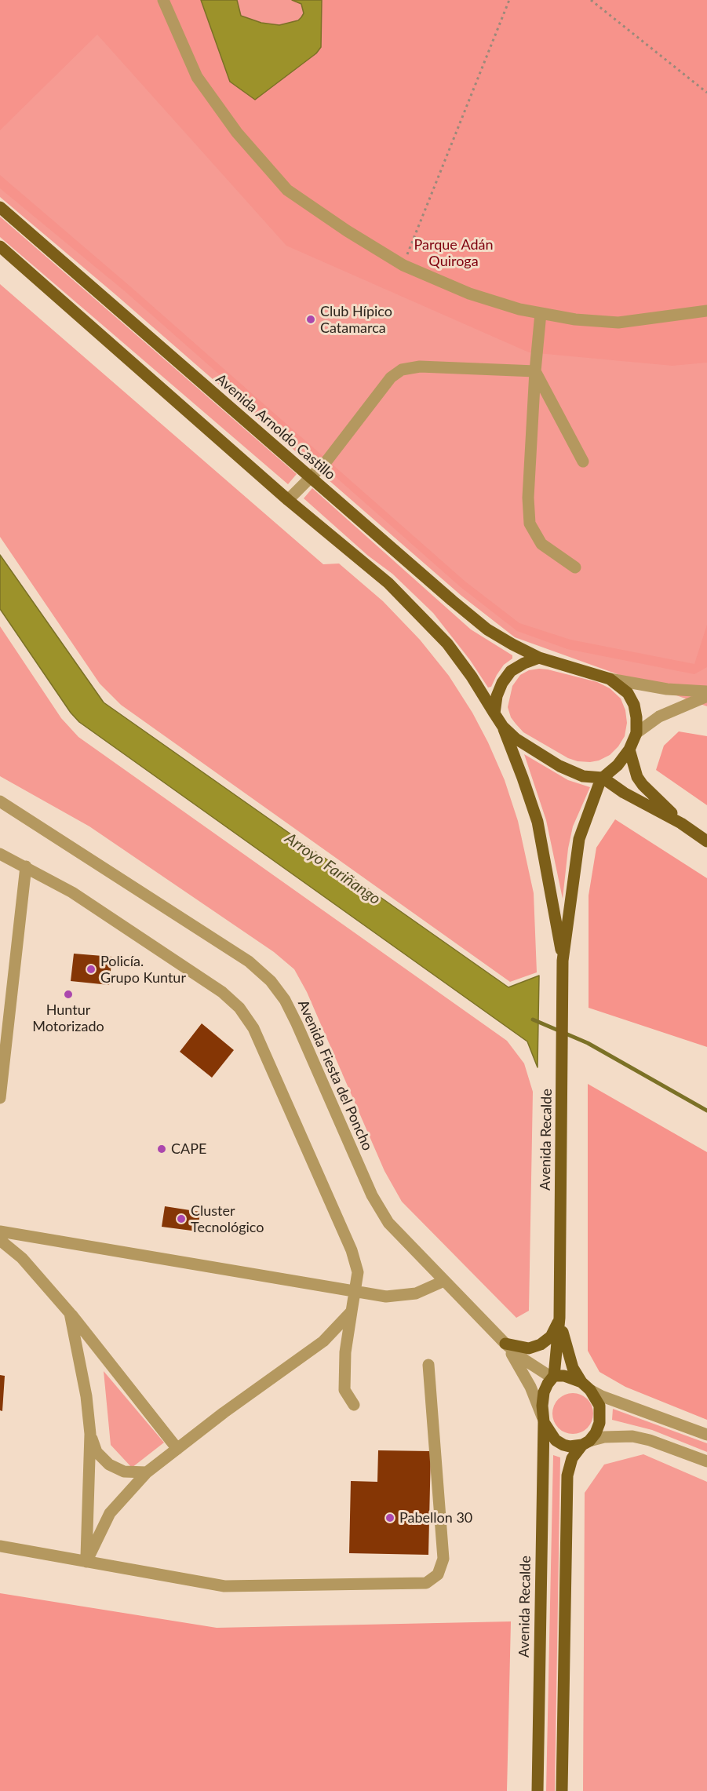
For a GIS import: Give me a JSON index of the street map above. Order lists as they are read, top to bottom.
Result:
{
  "streets": {
    "main road": ["Avenida Arnoldo Castillo", "Avenida Recalde"],
    "street": ["Avenida Fiesta del Poncho"]
  },
  "crossings": [
    ["Avenida Arnoldo Castillo", "Avenida Recalde"],
    ["Avenida Fiesta del Poncho", "Avenida Recalde"]
  ],
  "water": ["Arroyo Fariñango"],
  "parks": ["Parque Adán Quiroga"],
  "places": [
    "Club Hípico Catamarca",
    "Policía. Grupo Kuntur",
    "Huntur Motorizado",
    "CAPE",
    "Cluster Tecnológico",
    "Pabellon 30"
  ]
}
